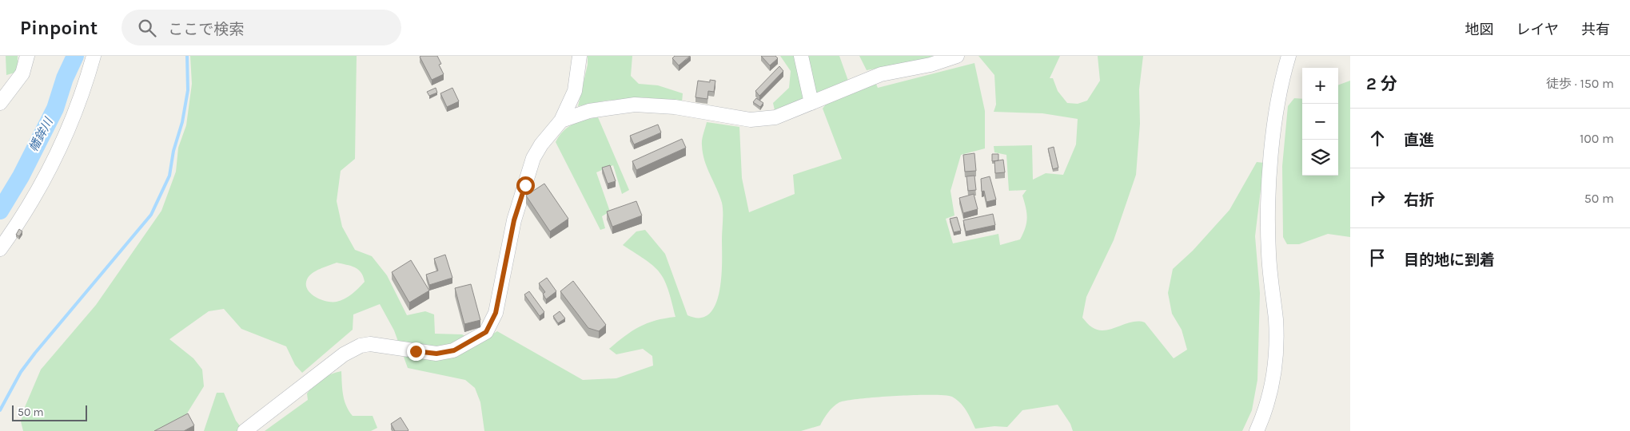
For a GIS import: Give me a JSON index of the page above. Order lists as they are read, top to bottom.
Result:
{
  "water": ["幡鉾川"],
  "scale_bar": "50 m",
  "page": {
    "header": "Pinpoint",
    "search": "ここで検索",
    "nav": ["地図", "レイヤ", "共有"],
    "heading": ["2 分", "徒歩 · 150 m"],
    "map_buttons": ["+", "−"],
    "list": [
      ["直進", "100 m"],
      ["右折", "50 m"],
      "目的地に到着"
    ],
    "scale": "50 m"
  }
}
